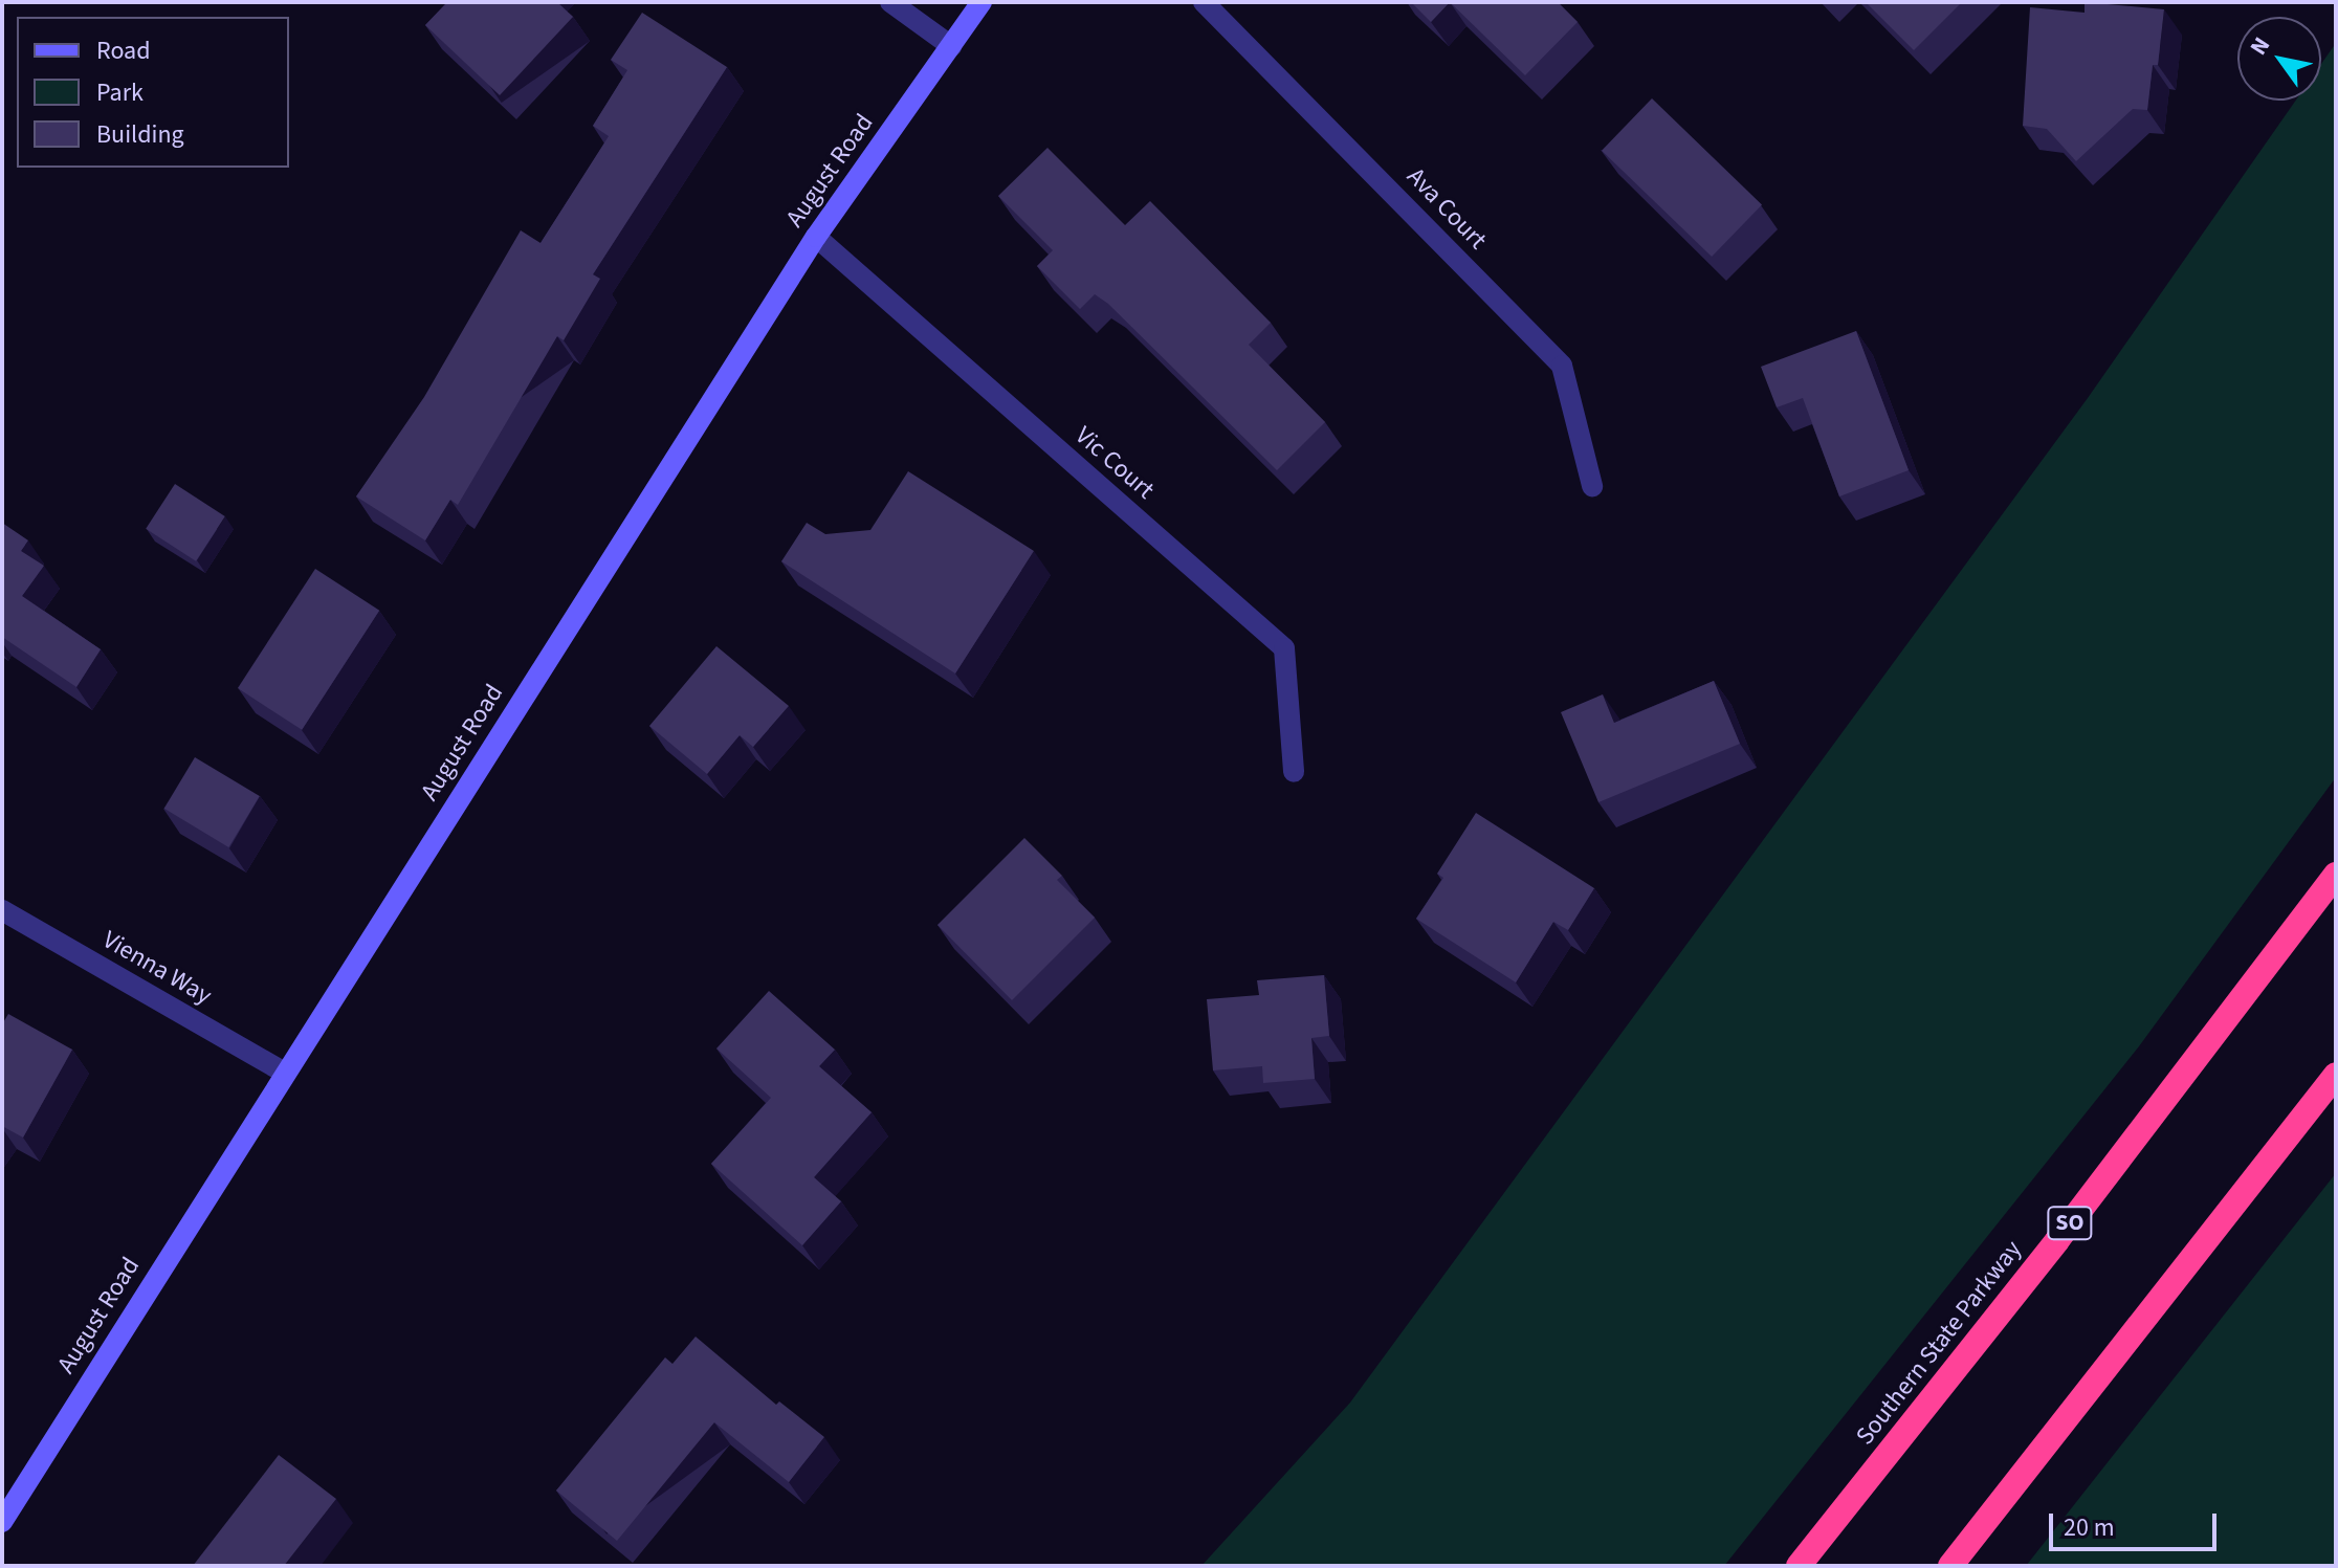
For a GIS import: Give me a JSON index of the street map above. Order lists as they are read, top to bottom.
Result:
{
  "streets": {
    "highway": ["SO", "Southern State Parkway"],
    "street": [
      "August Road",
      "Ava Court",
      "Vic Court",
      "Vienna Way"
    ]
  },
  "crossings": [
    ["August Road", "Vic Court"],
    ["August Road", "Vienna Way"]
  ],
  "legend": ["Road", "Park", "Building"],
  "scale_bar": "20 m",
  "north": "top left"
}
